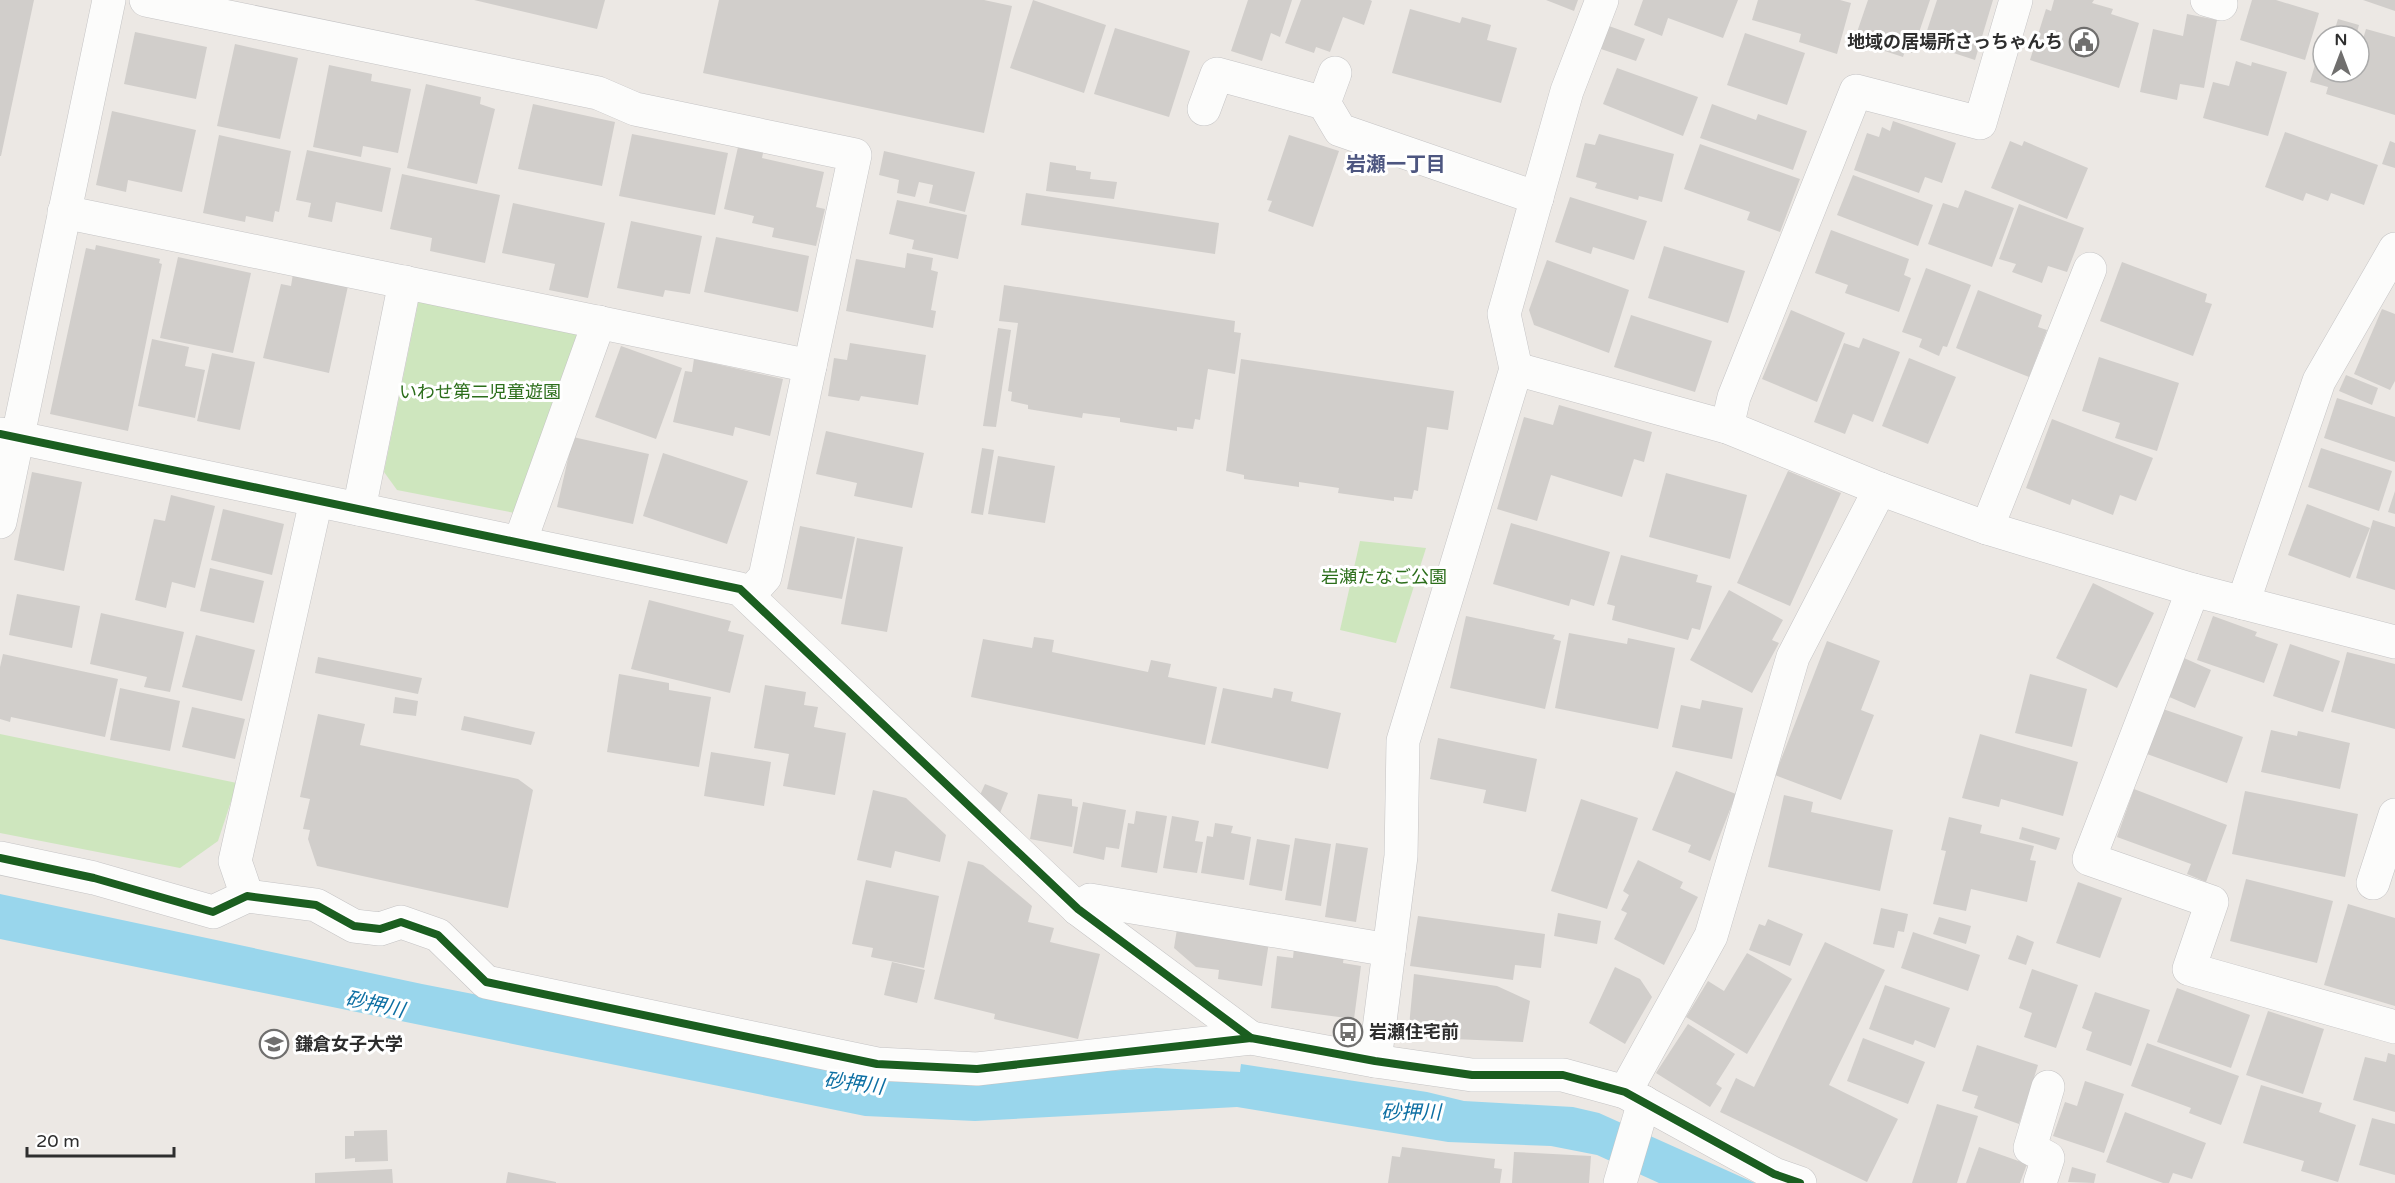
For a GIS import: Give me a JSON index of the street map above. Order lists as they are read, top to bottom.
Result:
{
  "districts": ["岩瀬一丁目"],
  "water": ["砂押川"],
  "parks": ["いわせ第二児童遊園", "岩瀬たなご公園"],
  "places": {
    "public building": ["地域の居場所さっちゃんち"],
    "bus stop": ["岩瀬住宅前"],
    "school or university": ["鎌倉女子大学"]
  },
  "scale_bar": "20 m",
  "north": "top"
}
